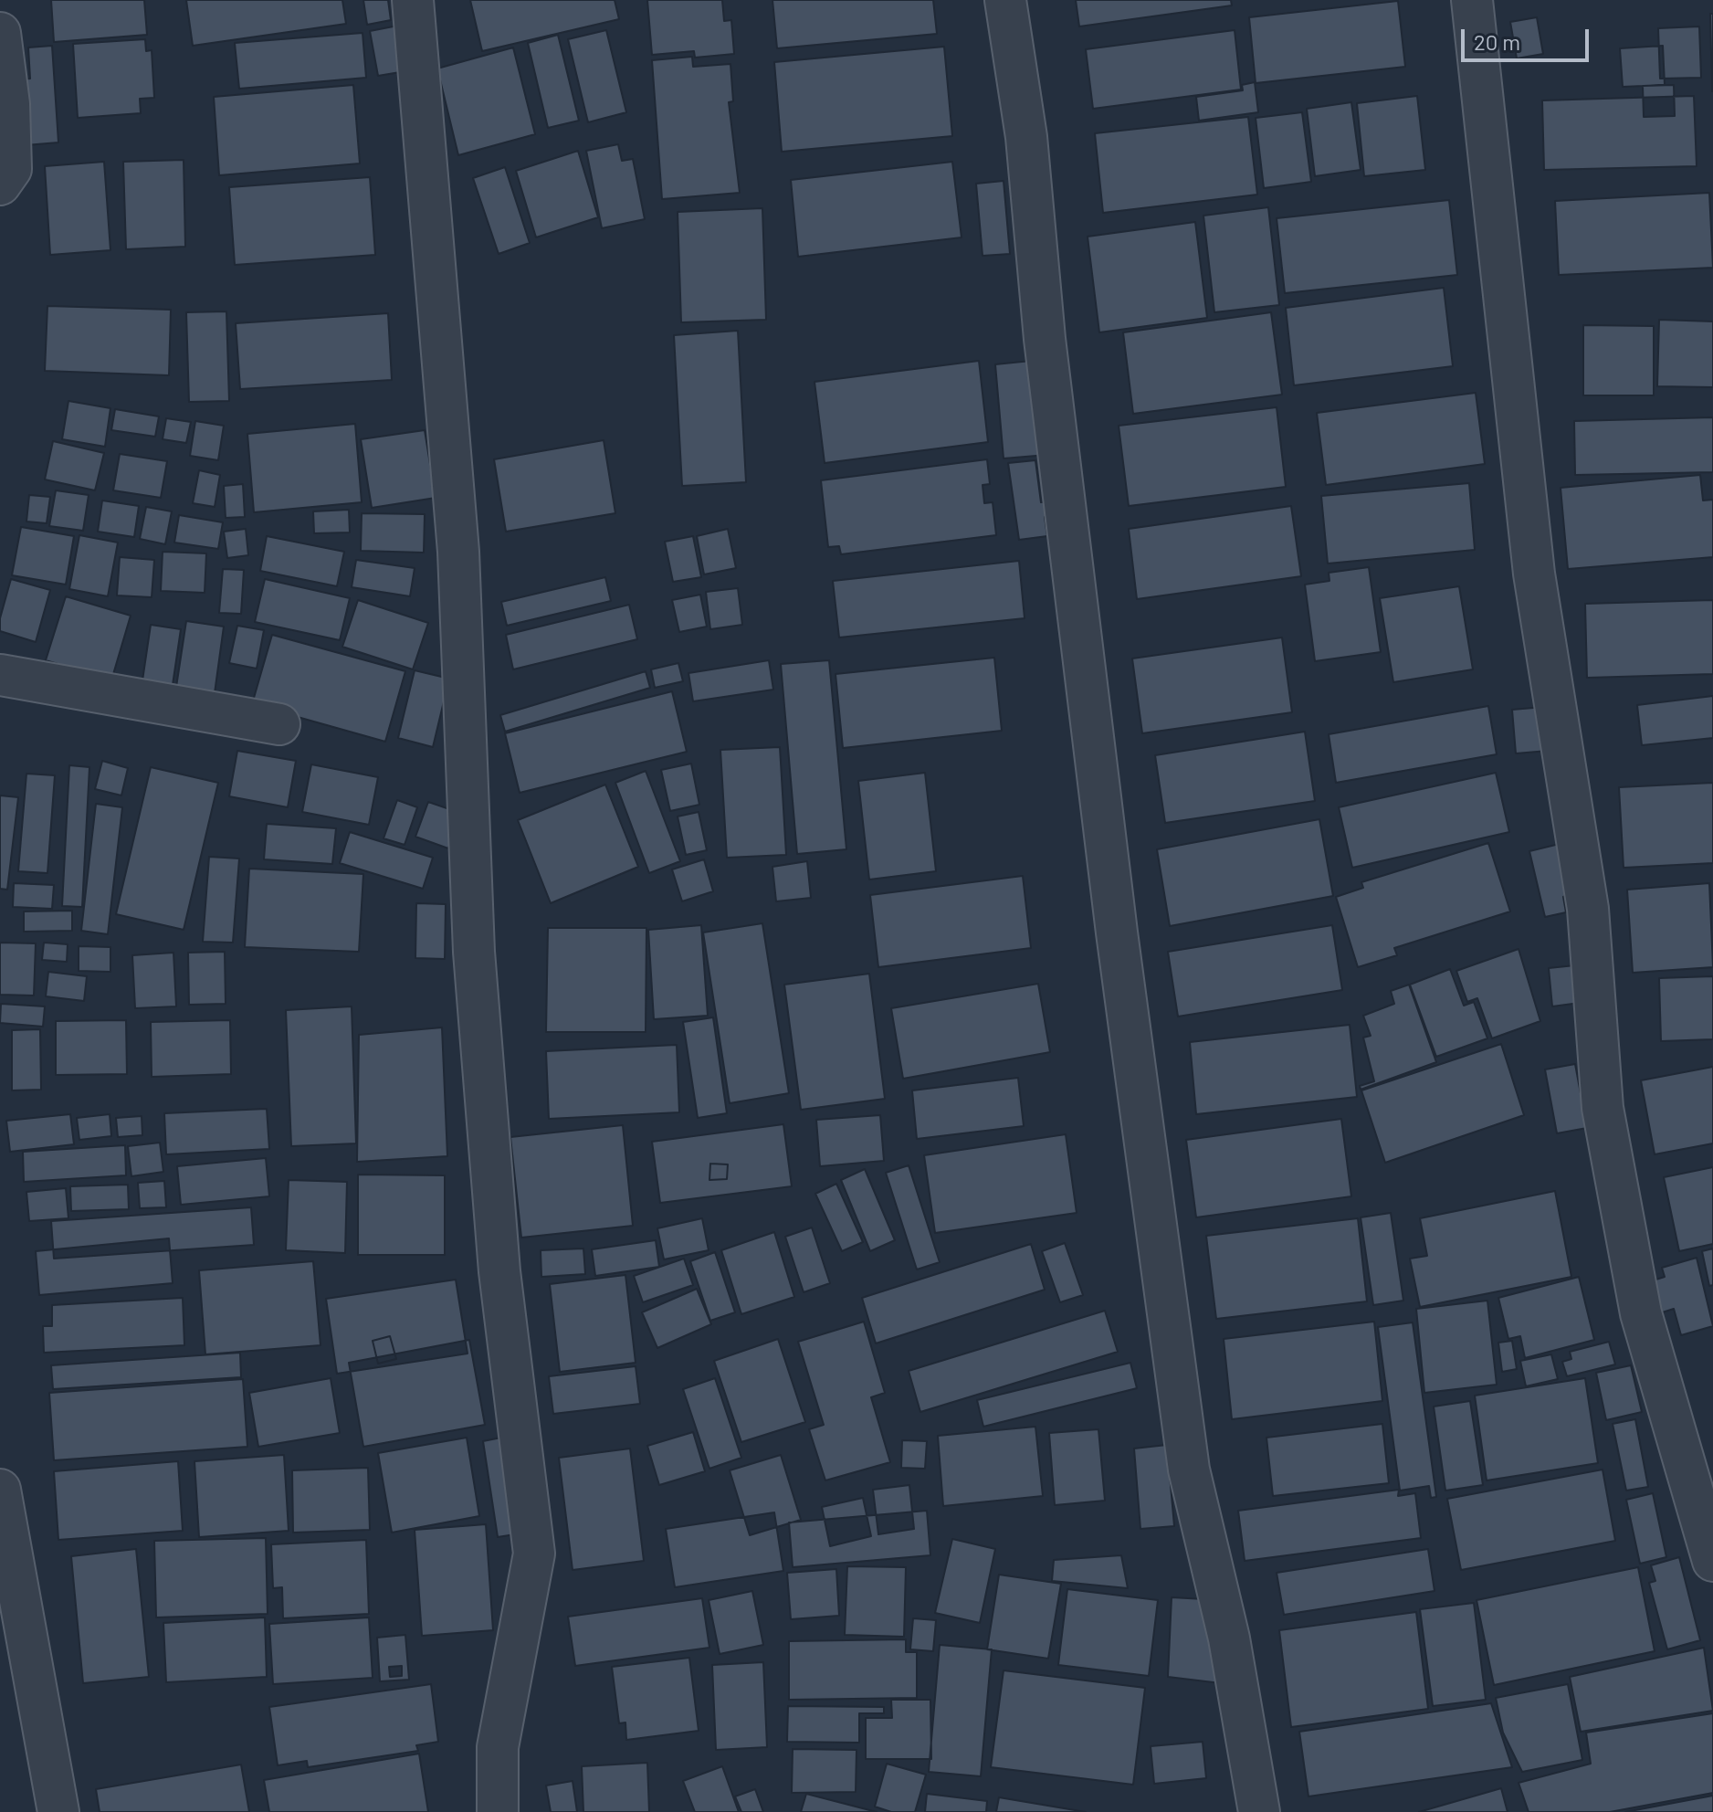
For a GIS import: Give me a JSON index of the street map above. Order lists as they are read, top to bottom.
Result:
{
  "scale_bar": "20 m"
}
